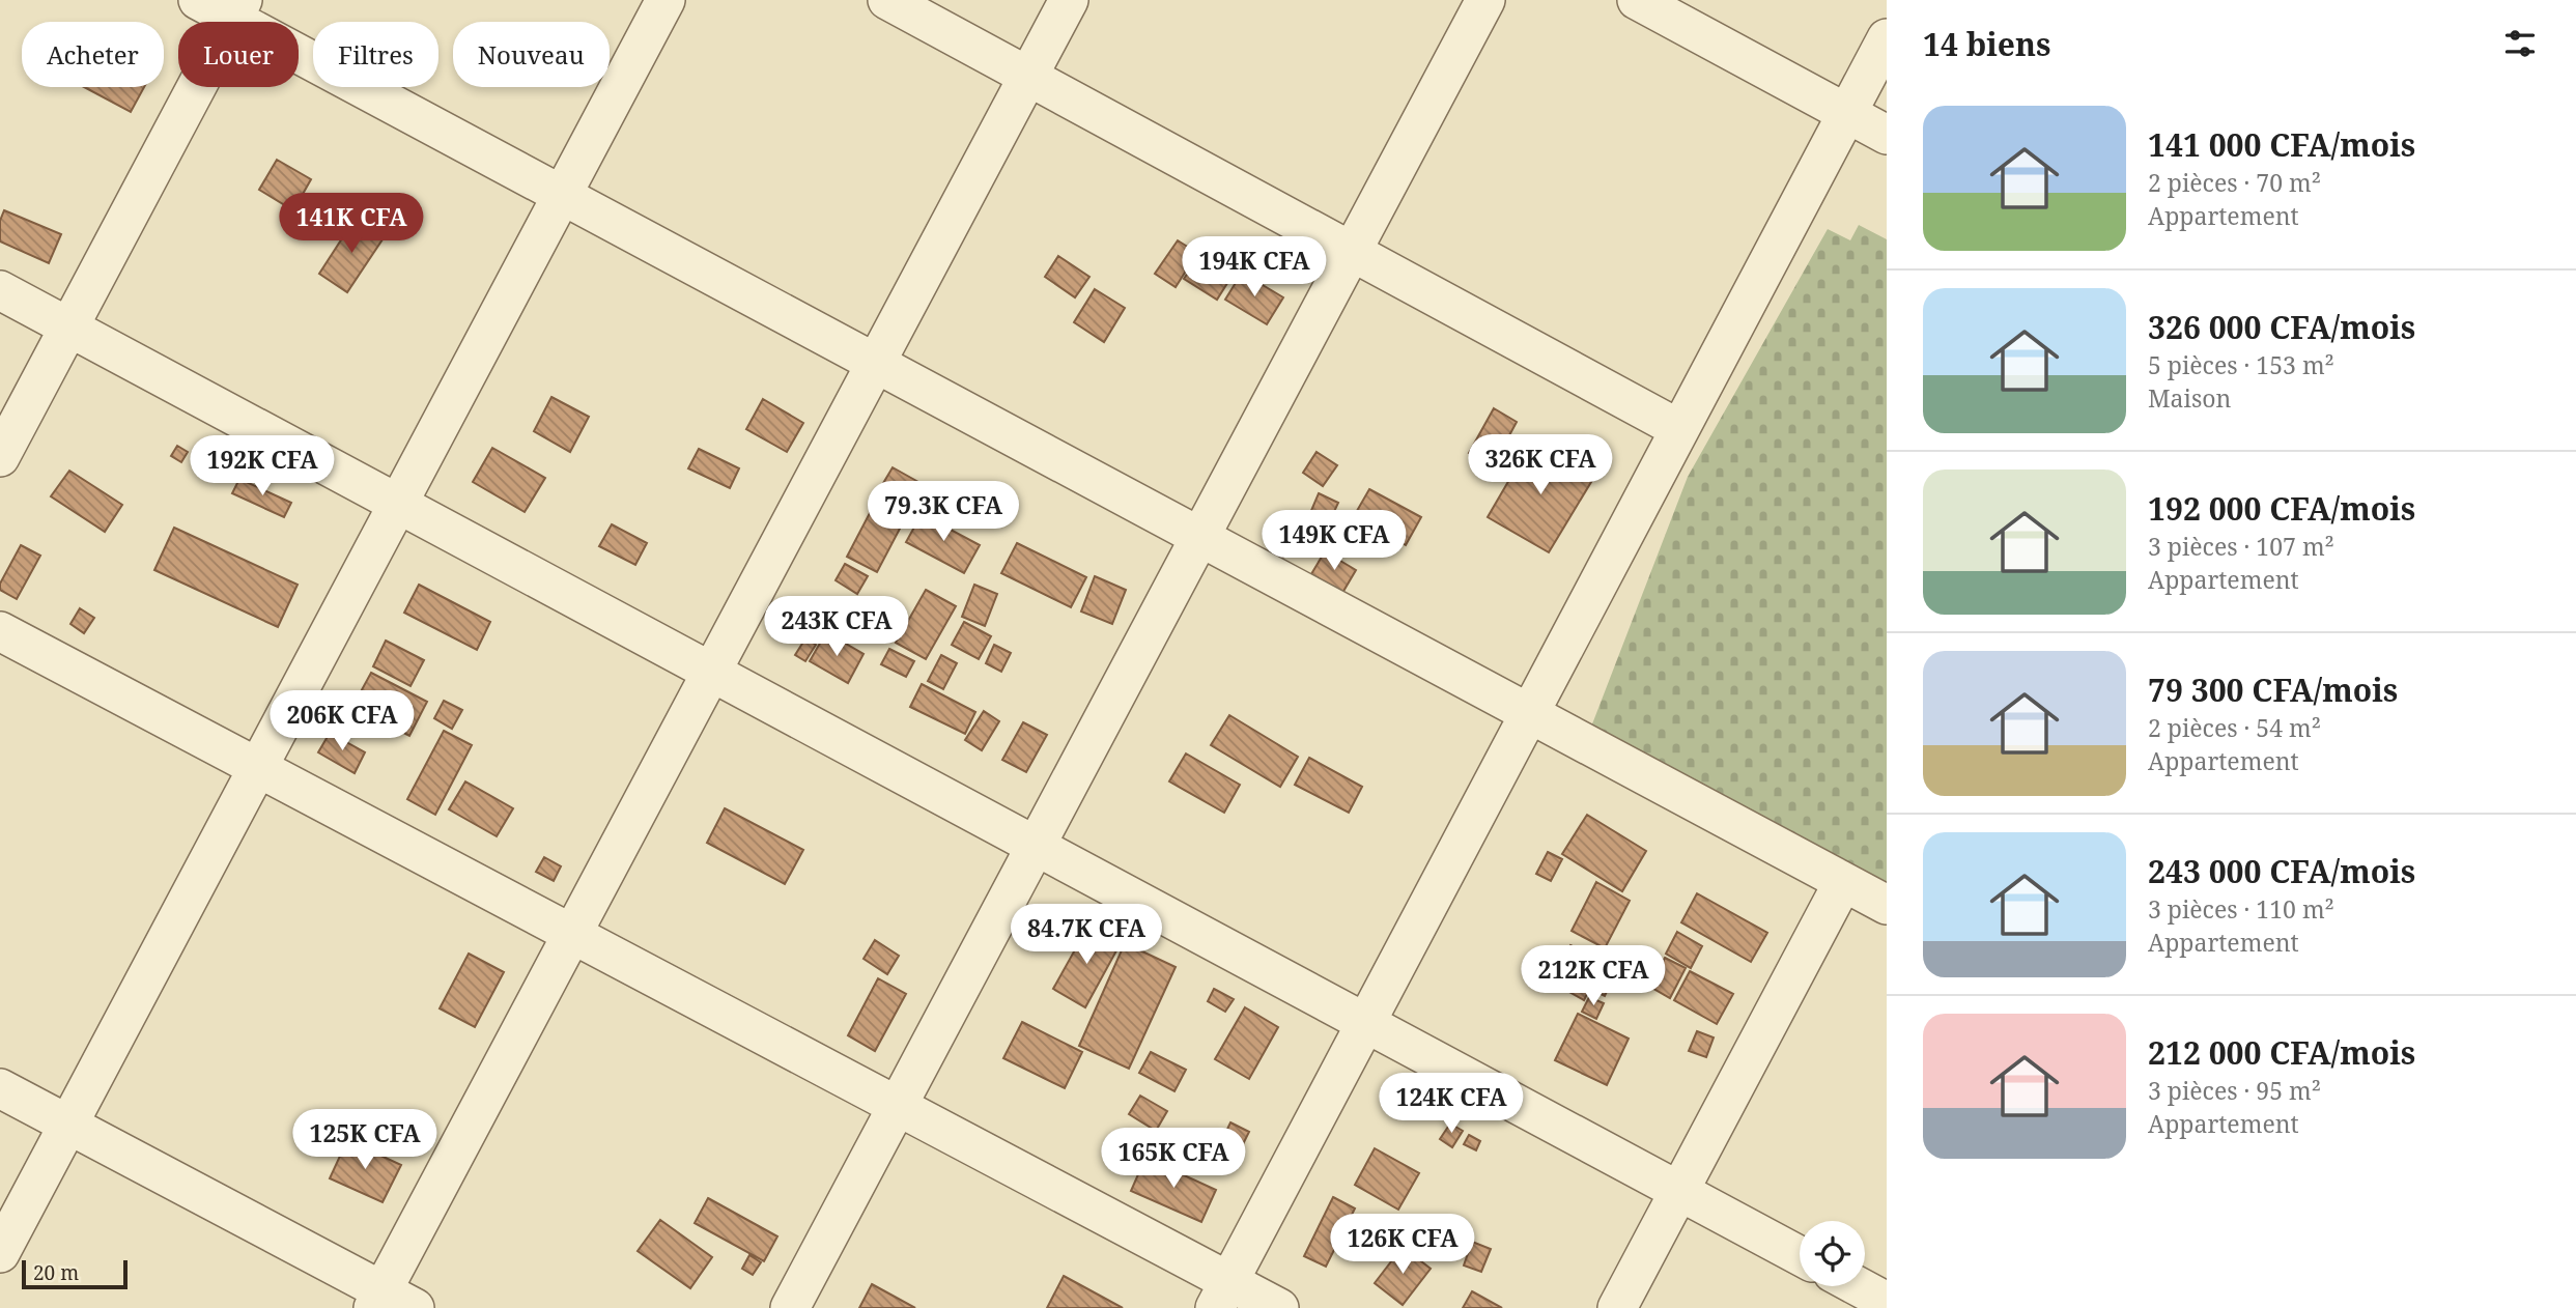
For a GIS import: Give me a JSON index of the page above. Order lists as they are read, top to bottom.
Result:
{
  "scale_bar": "20 m",
  "page": {
    "heading": "14 biens",
    "chip": [
      "Acheter",
      "Louer",
      "Filtres",
      "Nouveau"
    ],
    "list": [
      {
        "name": "141 000 CFA/mois",
        "note": "2 pièces · 70 m² · Appartement"
      },
      {
        "name": "326 000 CFA/mois",
        "note": "5 pièces · 153 m² · Maison"
      },
      {
        "name": "192 000 CFA/mois",
        "note": "3 pièces · 107 m² · Appartement"
      },
      {
        "name": "79 300 CFA/mois",
        "note": "2 pièces · 54 m² · Appartement"
      },
      {
        "name": "243 000 CFA/mois",
        "note": "3 pièces · 110 m² · Appartement"
      },
      {
        "name": "212 000 CFA/mois",
        "note": "3 pièces · 95 m² · Appartement"
      }
    ],
    "price": [
      "141K CFA",
      "194K CFA",
      "326K CFA",
      "192K CFA",
      "79.3K CFA",
      "149K CFA",
      "243K CFA",
      "206K CFA",
      "84.7K CFA",
      "212K CFA",
      "124K CFA",
      "125K CFA",
      "165K CFA",
      "126K CFA"
    ],
    "scale": "20 m"
  }
}
